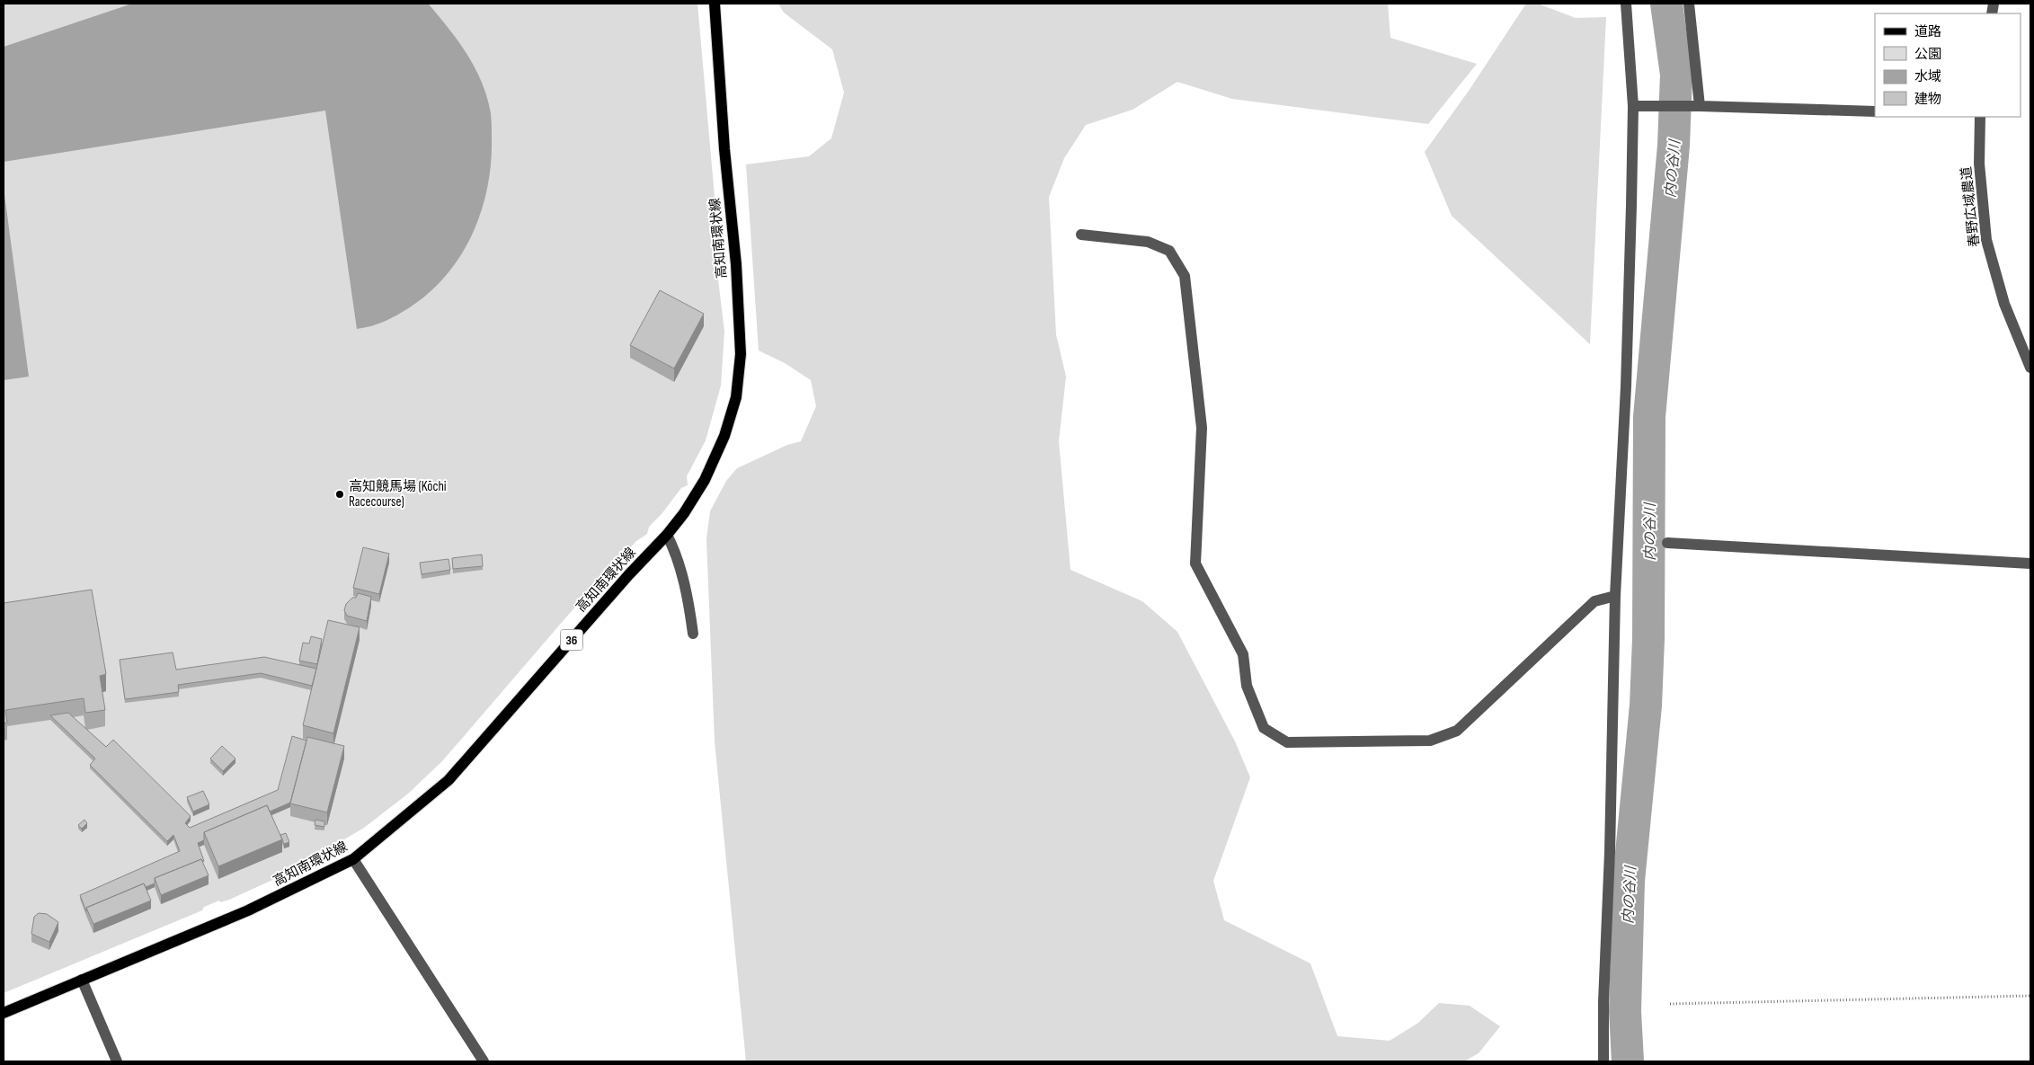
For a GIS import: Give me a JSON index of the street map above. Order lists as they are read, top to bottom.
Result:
{
  "streets": {
    "main road": ["高知南環状線", "36"],
    "street": ["春野広域農道"]
  },
  "water": ["内の谷川"],
  "places": ["高知競馬場 (Kōchi Racecourse)"],
  "legend": [
    "道路",
    "公園",
    "水域",
    "建物"
  ]
}
